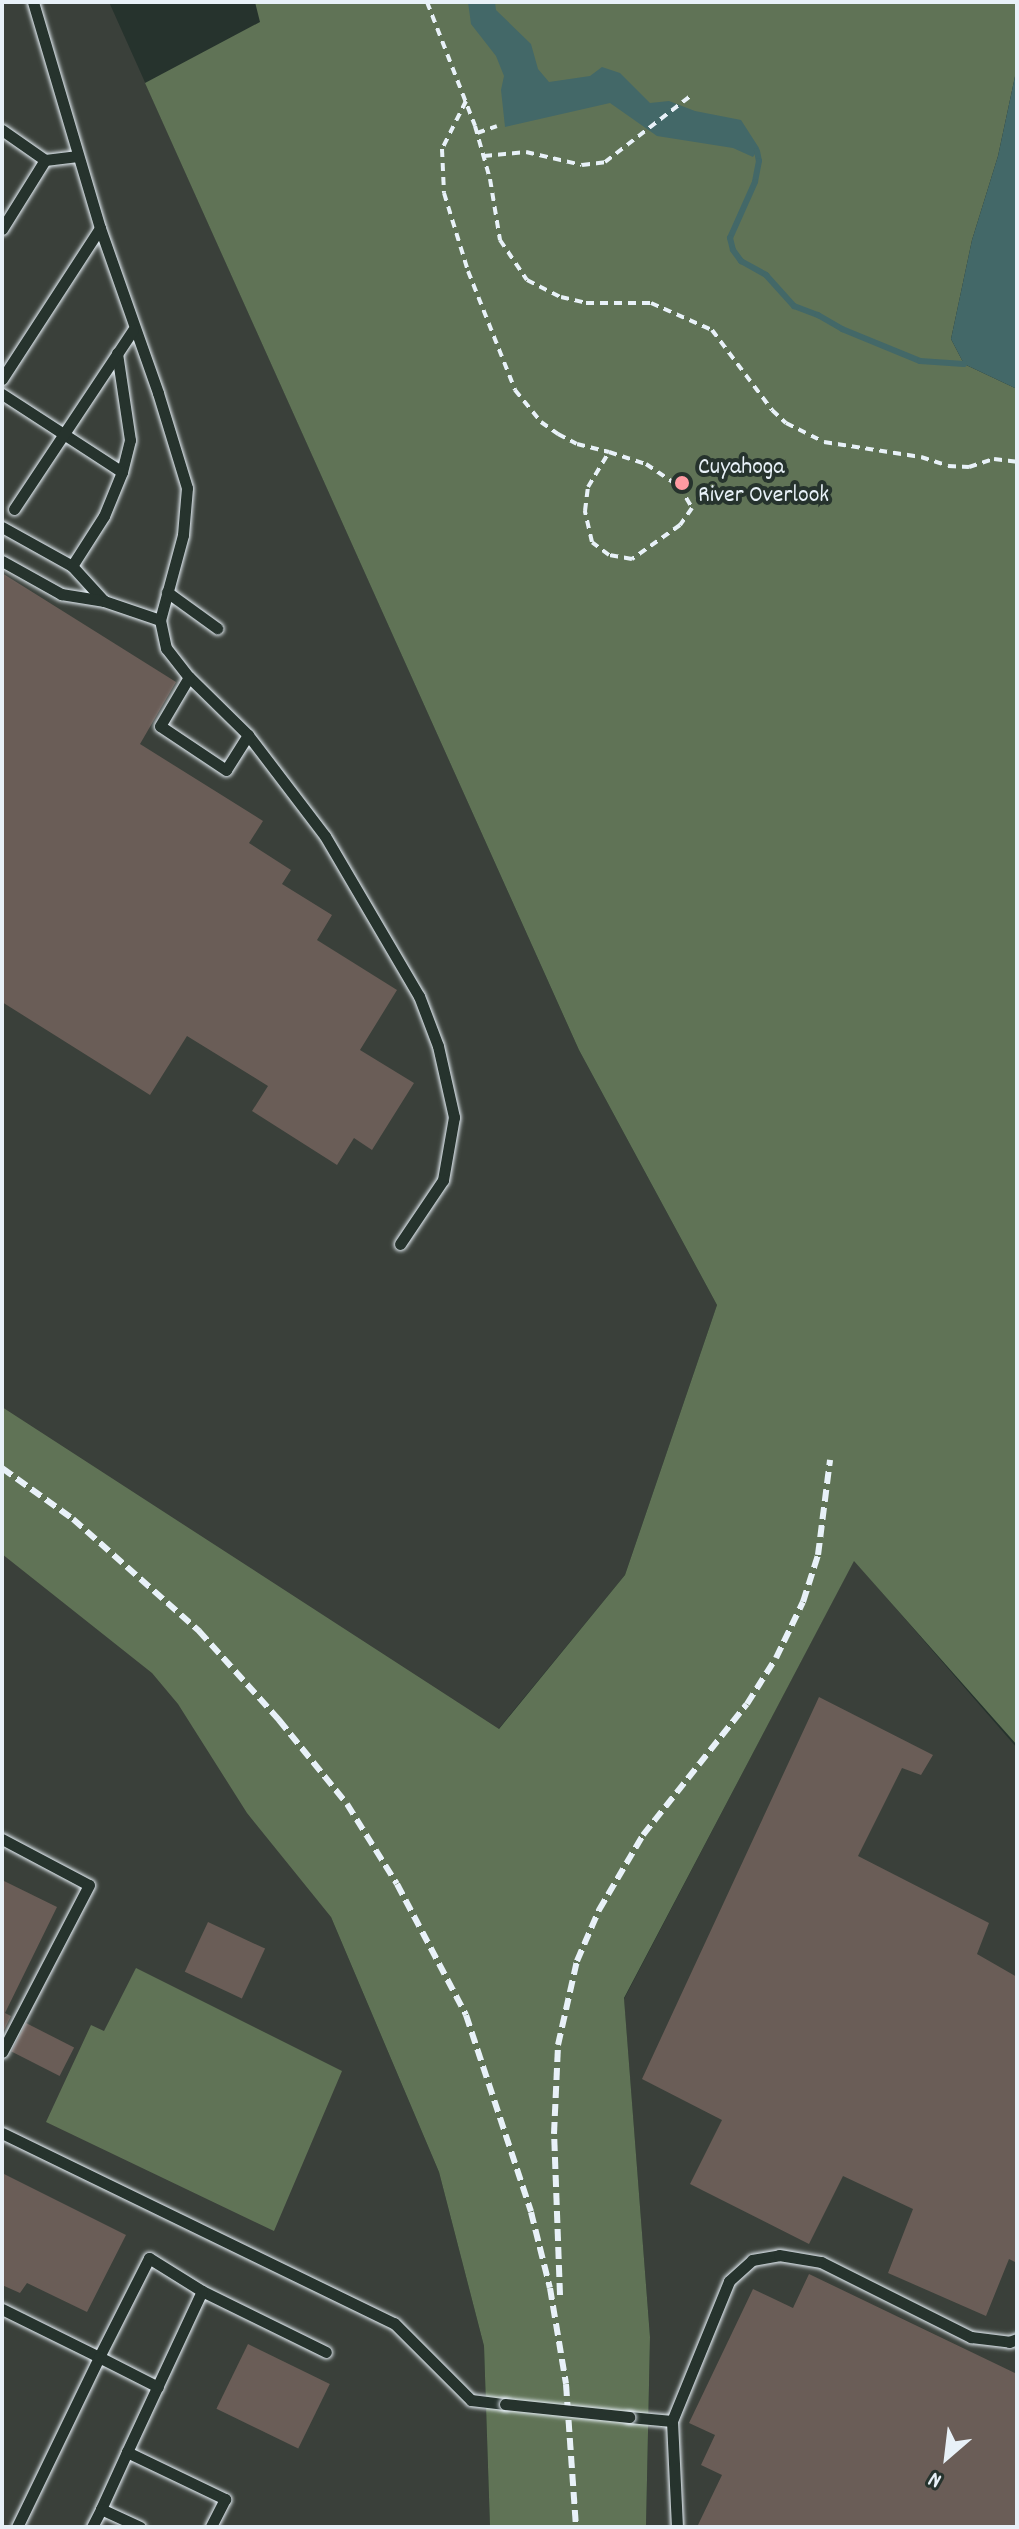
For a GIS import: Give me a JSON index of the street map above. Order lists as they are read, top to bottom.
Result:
{
  "places": ["Cuyahoga River Overlook"],
  "north": "bottom left"
}
